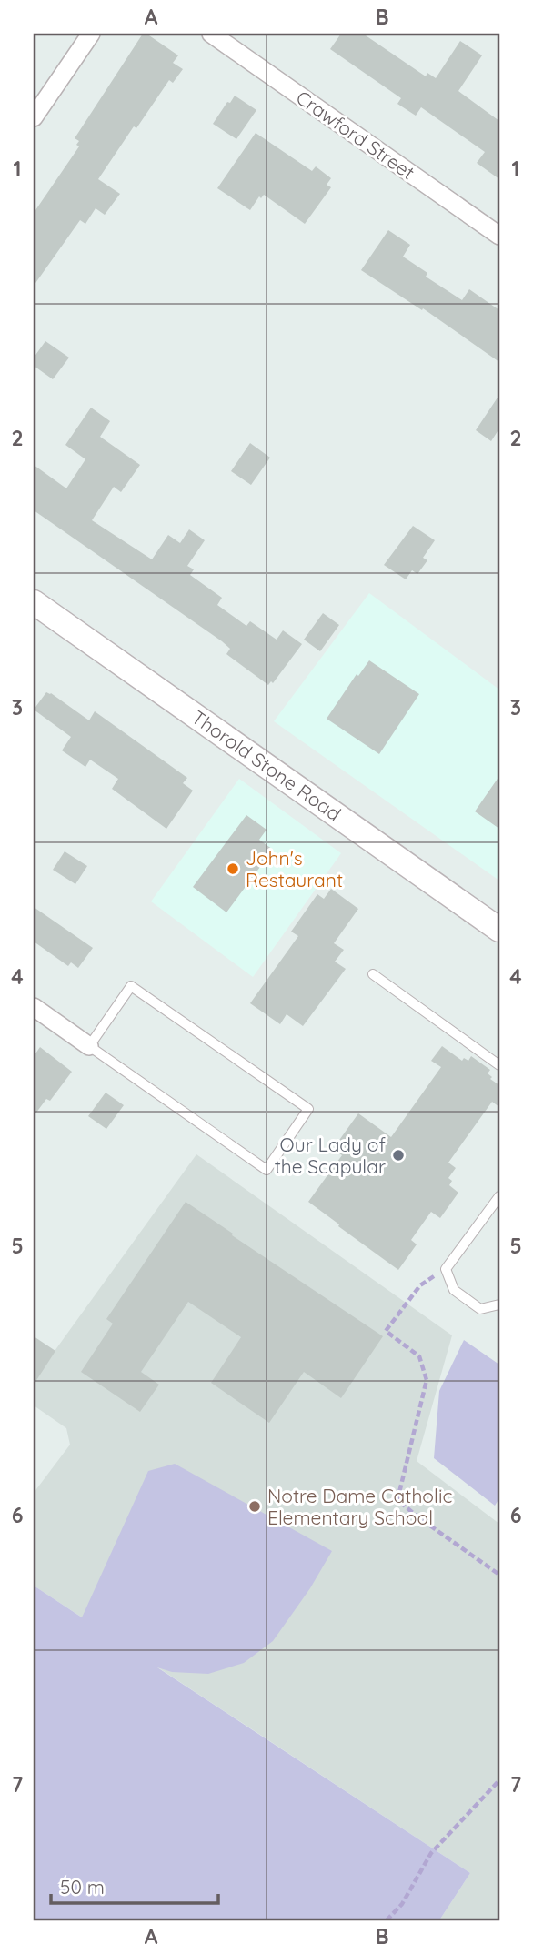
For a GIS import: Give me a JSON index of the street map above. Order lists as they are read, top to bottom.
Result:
{
  "streets": {
    "main road": ["Thorold Stone Road"],
    "street": ["Crawford Street"]
  },
  "places": ["John's Restaurant", "Our Lady of the Scapular", "Notre Dame Catholic Elementary School"],
  "scale_bar": "50 m",
  "grid": {
    "columns": ["A", "B"],
    "rows": [
      "1",
      "2",
      "3",
      "4",
      "5",
      "6",
      "7"
    ]
  }
}
